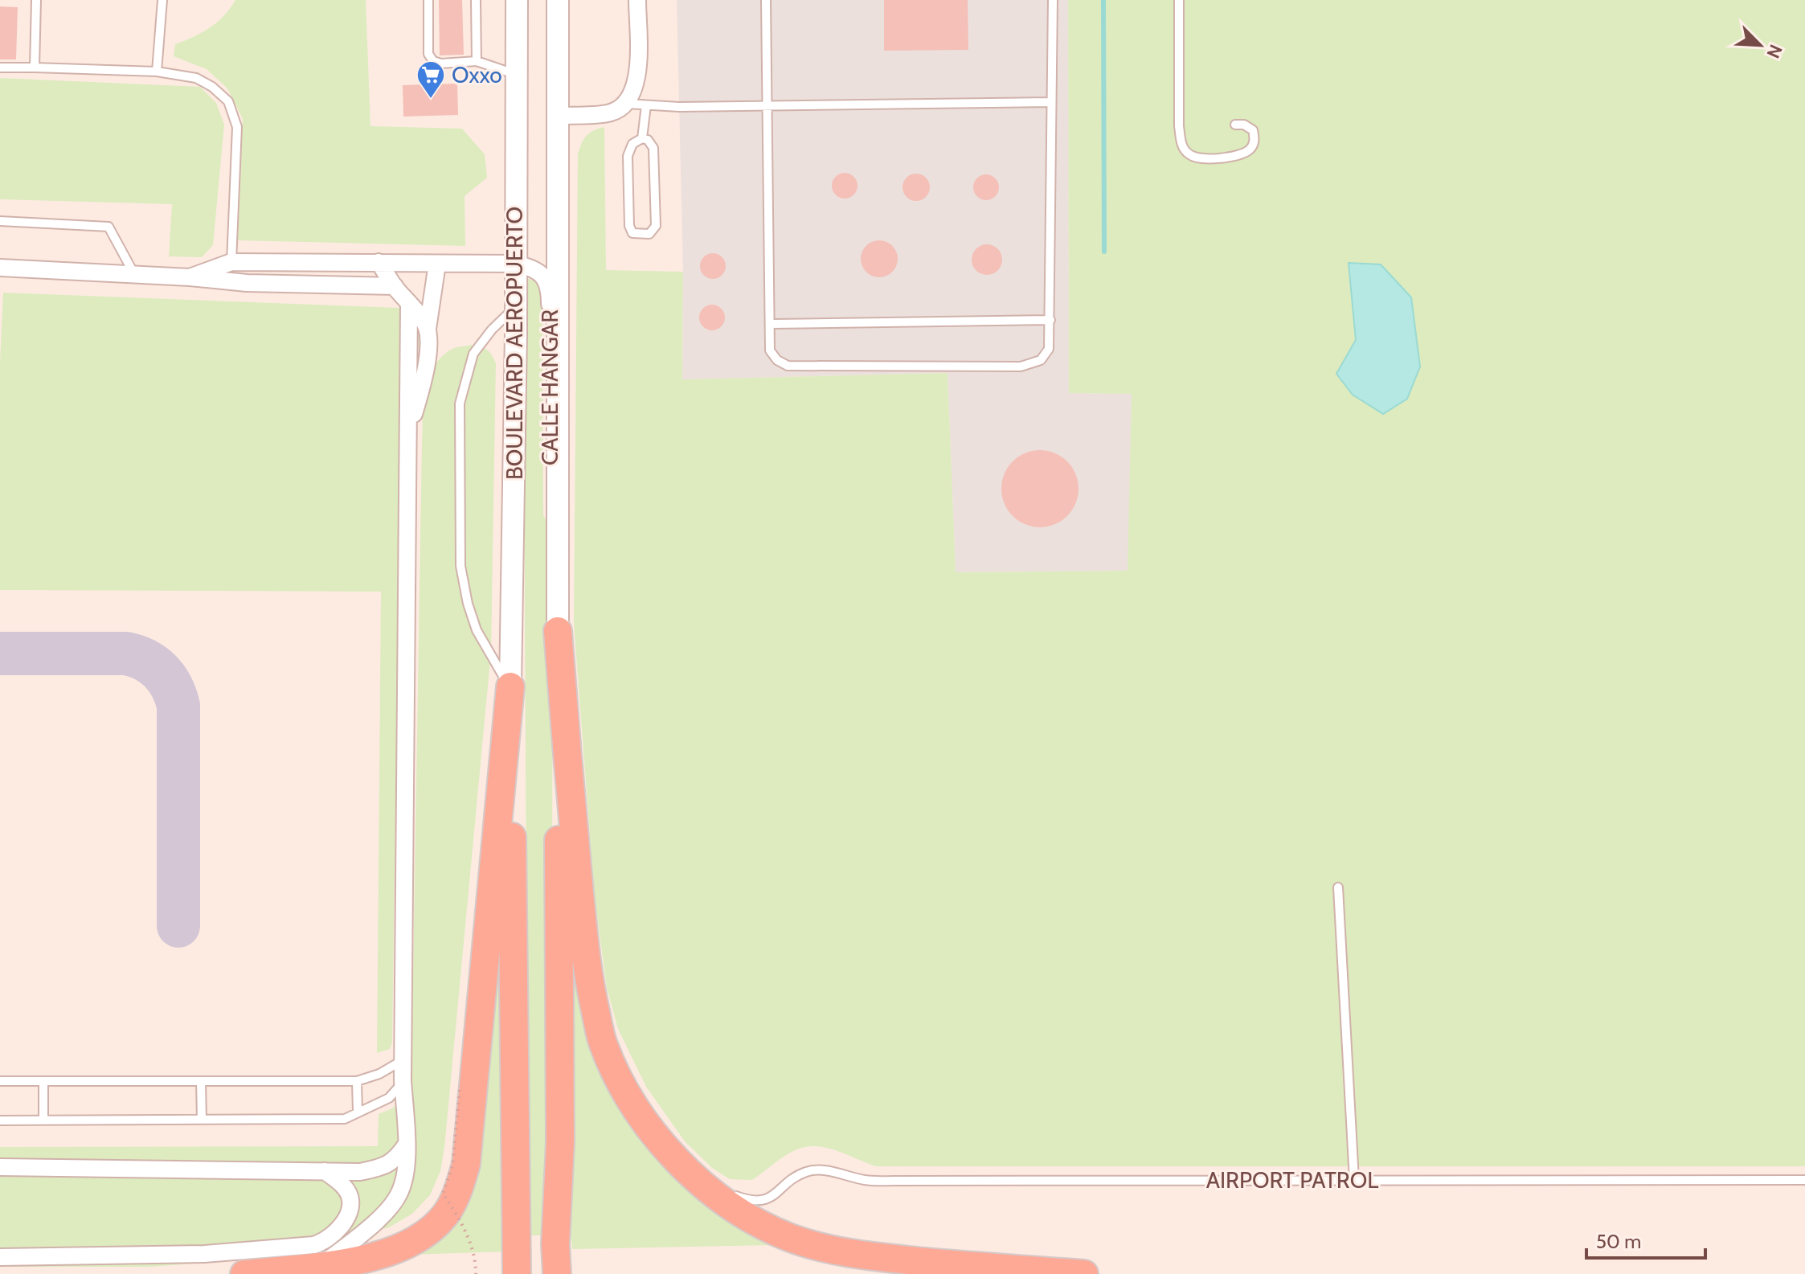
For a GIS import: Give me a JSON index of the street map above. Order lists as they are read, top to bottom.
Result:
{
  "streets": {
    "street": ["BOULEVARD AEROPUERTO", "CALLE HANGAR"],
    "lane": ["AIRPORT PATROL"]
  },
  "crossings": [
    ["BOULEVARD AEROPUERTO", "CALLE HANGAR"]
  ],
  "places": {
    "supermarket": ["Oxxo"]
  },
  "scale_bar": "50 m",
  "north": "bottom right"
}
